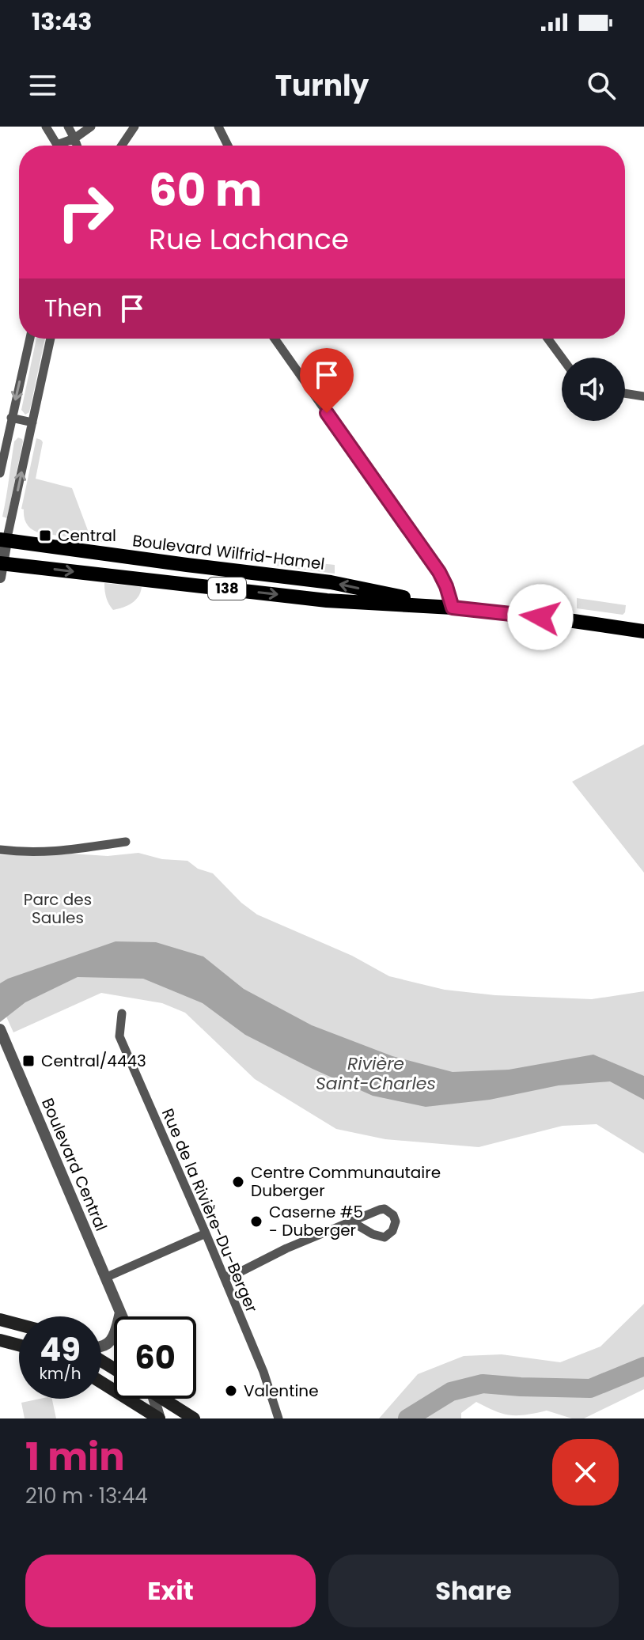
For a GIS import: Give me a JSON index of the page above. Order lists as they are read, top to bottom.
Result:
{
  "streets": {
    "main road": ["Boulevard Wilfrid-Hamel", "138"],
    "street": ["Boulevard Central", "Rue de la Rivière-Du-Berger"]
  },
  "water": ["Rivière Saint-Charles"],
  "parks": ["Parc des Saules"],
  "places": {
    "transit": ["Central", "Central/4443"],
    "other": ["Centre Communautaire Duberger", "Caserne #5 - Duberger", "Valentine"]
  },
  "page": {
    "status": "13:43",
    "header": "Turnly",
    "turn": ["60 m", "Rue Lachance"],
    "then": "Then",
    "speed": "49 km/h",
    "limit": "60",
    "heading": ["1 min", "210 m · 13:44"],
    "buttons": ["Exit", "Share"]
  }
}
